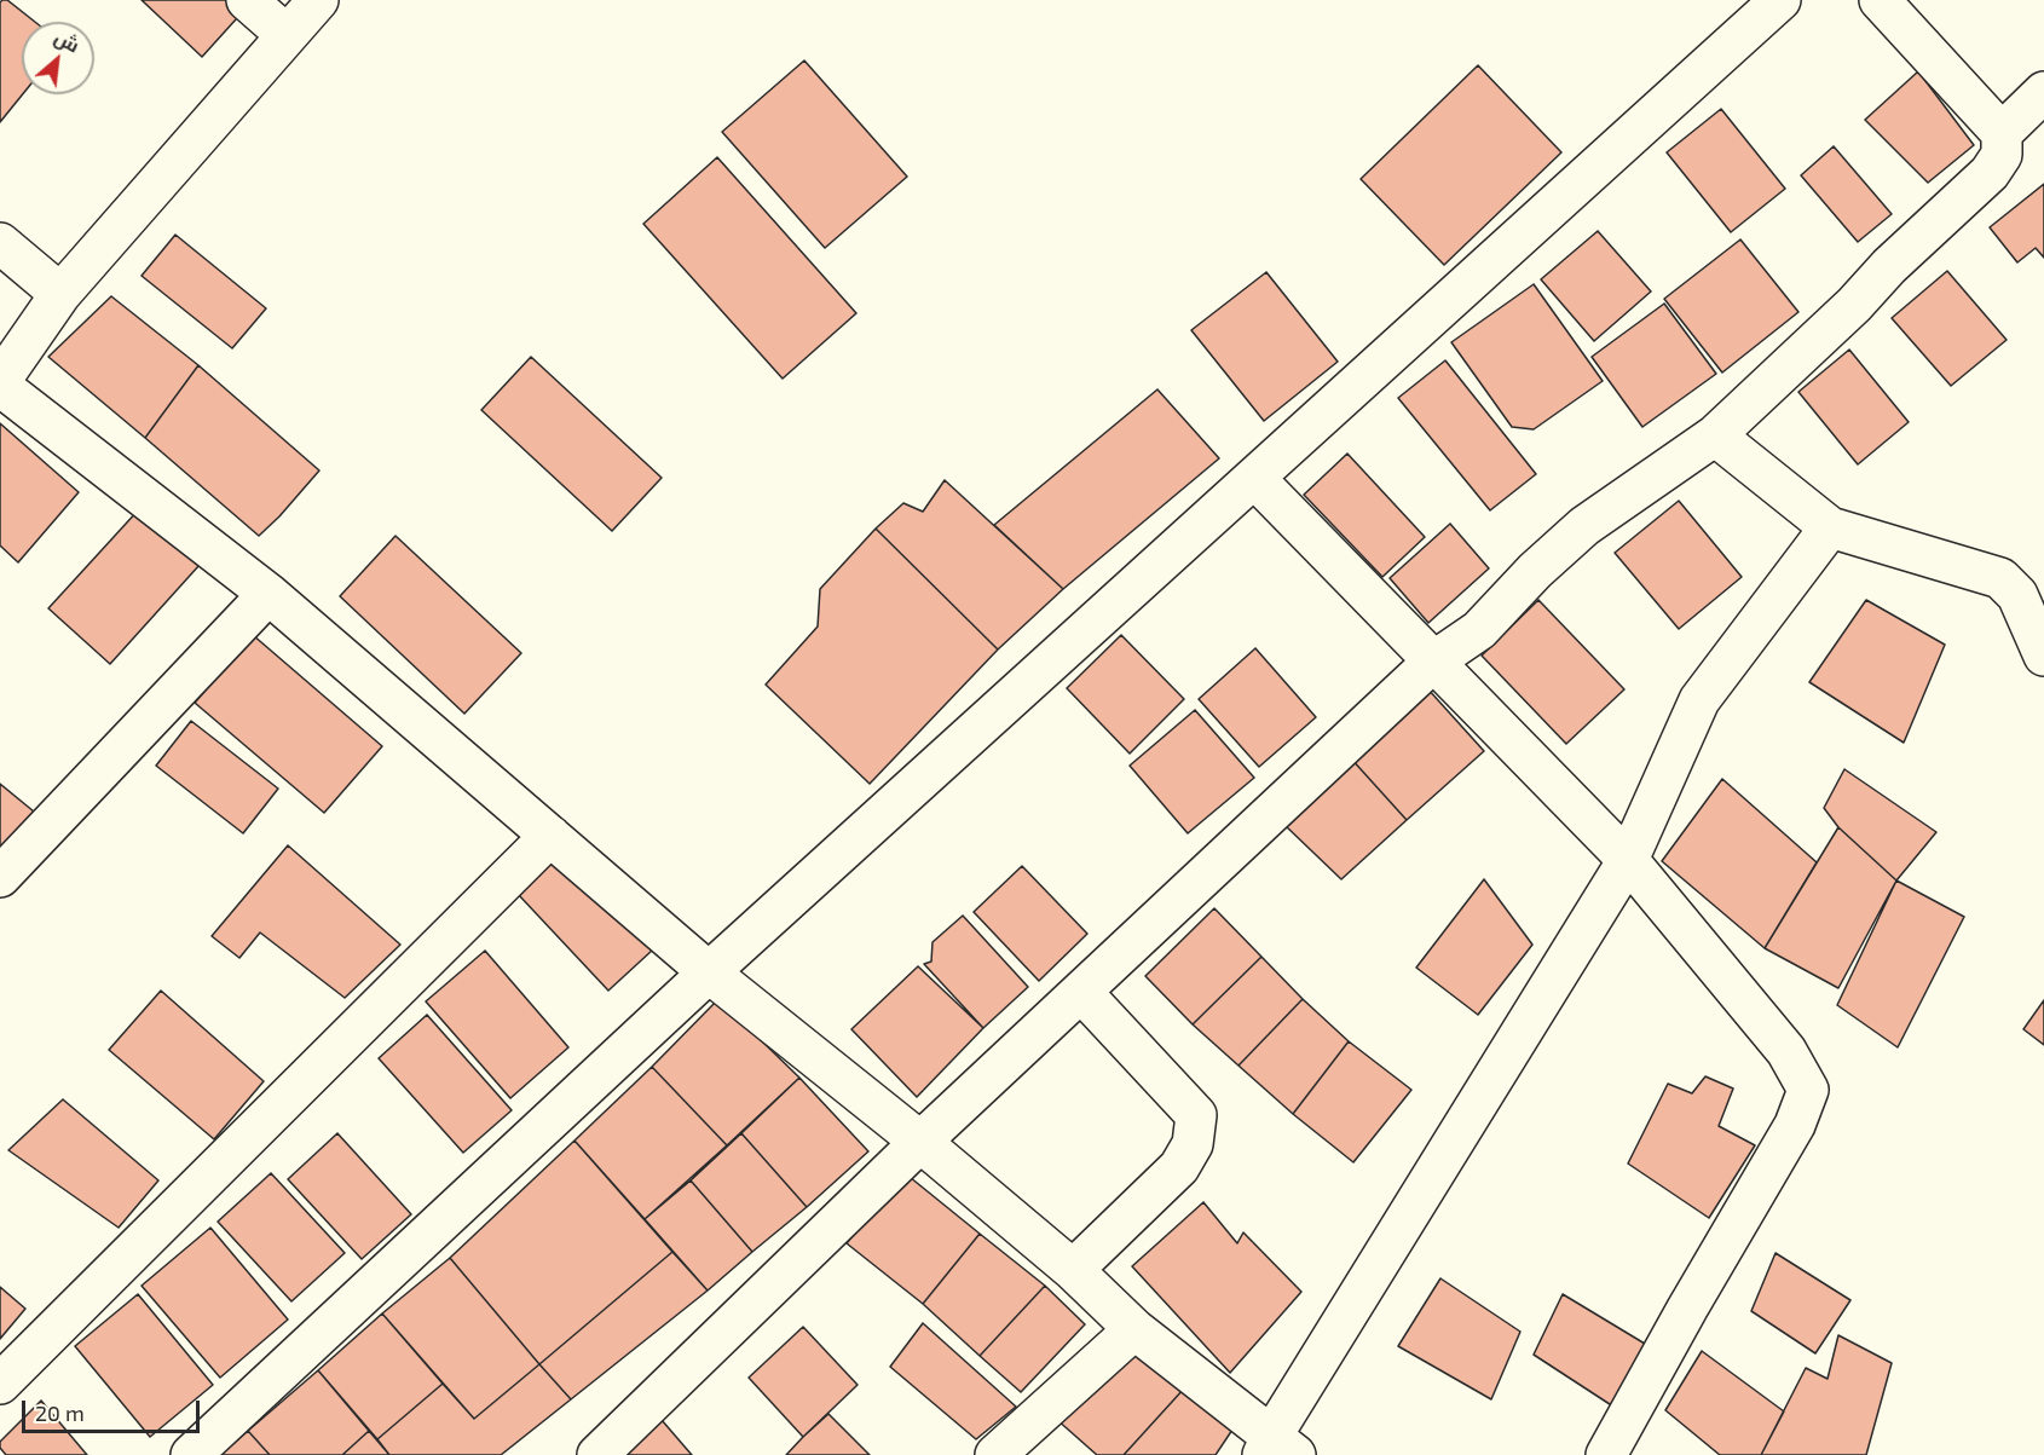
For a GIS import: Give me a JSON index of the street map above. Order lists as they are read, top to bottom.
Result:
{
  "scale_bar": "20 m",
  "north": "top right"
}
